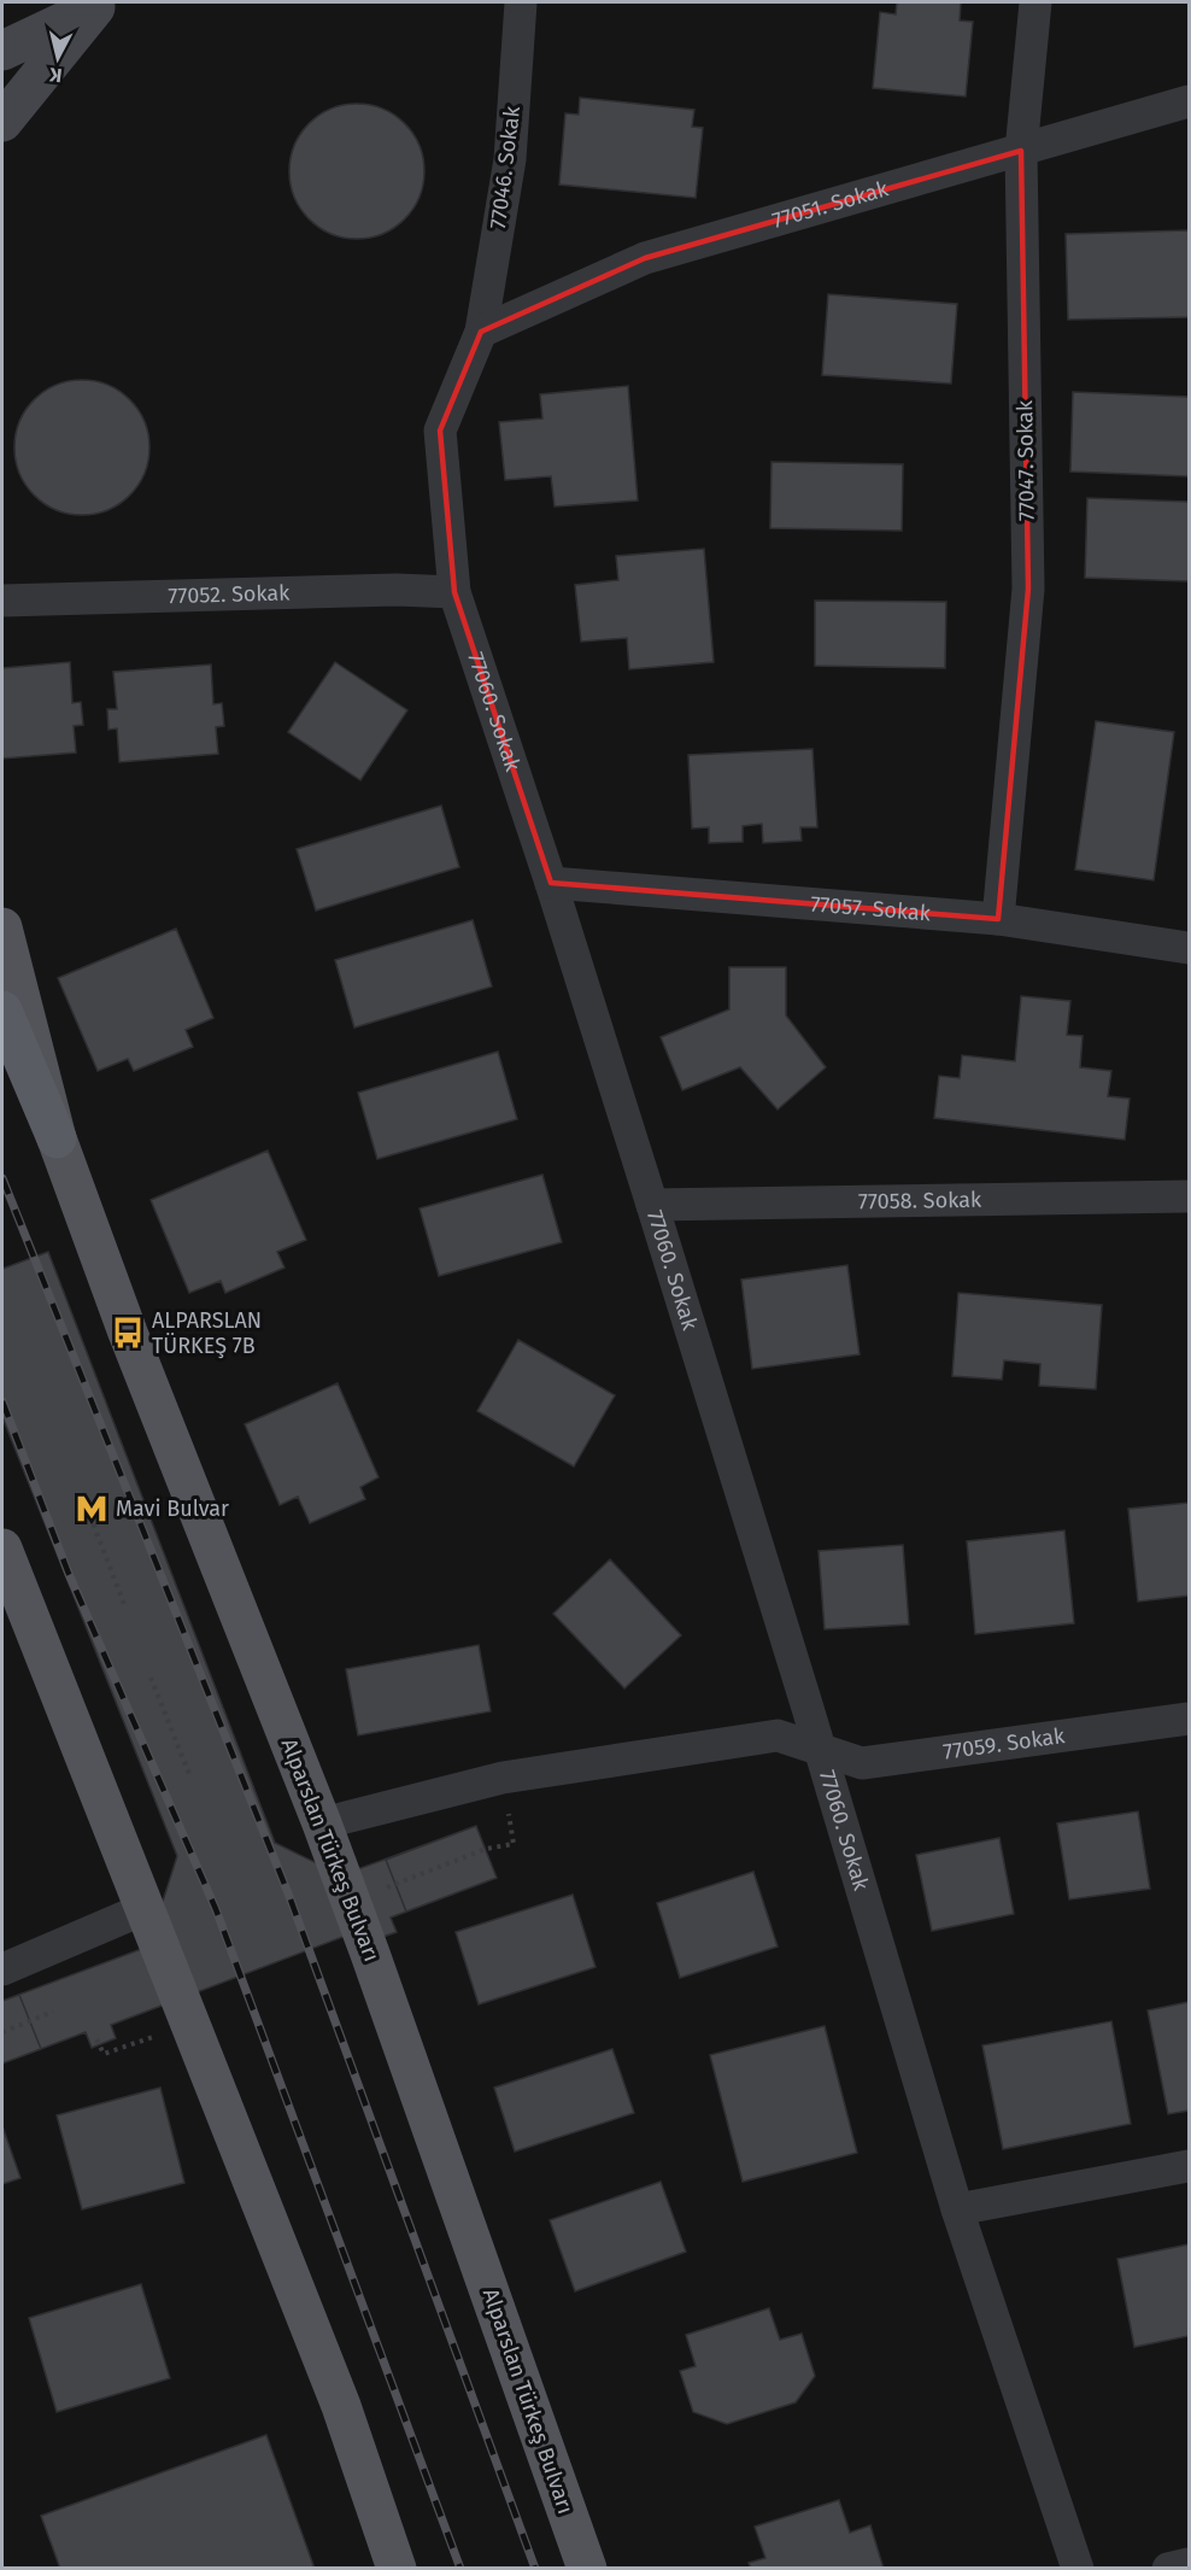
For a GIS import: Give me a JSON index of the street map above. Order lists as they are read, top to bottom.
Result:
{
  "streets": {
    "highway": ["Alparslan Türkeş Bulvarı"],
    "street": [
      "77046. Sokak",
      "77051. Sokak",
      "77047. Sokak",
      "77052. Sokak",
      "77060. Sokak",
      "77057. Sokak",
      "77058. Sokak",
      "77059. Sokak"
    ]
  },
  "crossings": [
    ["77046. Sokak", "77051. Sokak"],
    ["77046. Sokak", "77060. Sokak"],
    ["77051. Sokak", "77047. Sokak"],
    ["77051. Sokak", "77060. Sokak"],
    ["77047. Sokak", "77057. Sokak"],
    ["77052. Sokak", "77060. Sokak"],
    ["77060. Sokak", "77057. Sokak"],
    ["77060. Sokak", "77058. Sokak"],
    ["77060. Sokak", "77059. Sokak"],
    ["77059. Sokak", "Alparslan Türkeş Bulvarı"]
  ],
  "places": {
    "bus stop": ["ALPARSLAN TÜRKEŞ 7B"],
    "metro station": ["Mavi Bulvar"]
  },
  "north": "bottom"
}
